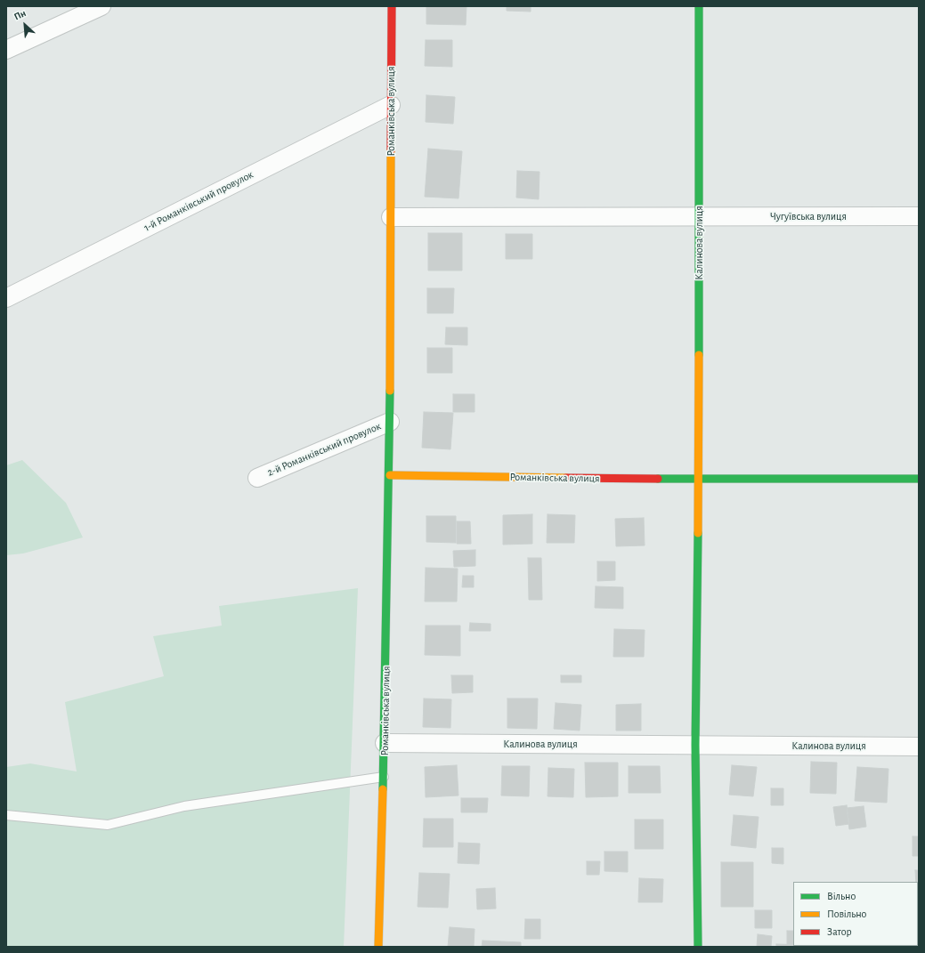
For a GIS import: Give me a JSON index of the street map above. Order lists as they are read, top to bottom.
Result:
{
  "streets": {
    "street": [
      "Романківська вулиця",
      "1-й Романківський провулок",
      "Чугуївська вулиця",
      "Калинова вулиця",
      "2-й Романківський провулок"
    ]
  },
  "crossings": [
    ["Романківська вулиця", "1-й Романківський провулок"],
    ["Романківська вулиця", "Калинова вулиця"],
    ["Романківська вулиця", "2-й Романківський провулок"],
    ["Чугуївська вулиця", "Калинова вулиця"]
  ],
  "legend": ["Вільно", "Повільно", "Затор"],
  "north": "top left"
}
